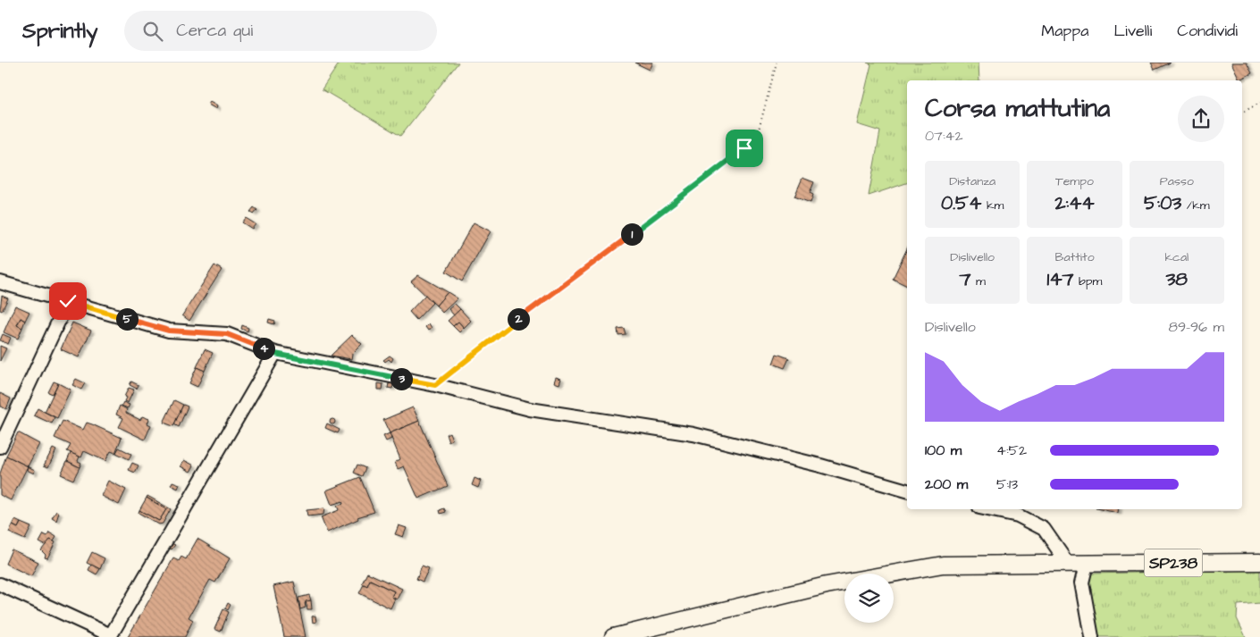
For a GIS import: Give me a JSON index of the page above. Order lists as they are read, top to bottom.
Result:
{
  "streets": {
    "main road": ["SP238"]
  },
  "page": {
    "header": "Sprintly",
    "search": "Cerca qui",
    "nav": ["Mappa", "Livelli", "Condividi"],
    "heading": ["Corsa mattutina", "07:42"],
    "stats": [
      ["Distanza", "0.54 km"],
      ["Tempo", "2:44"],
      ["Passo", "5:03 /km"],
      ["Dislivello", "7 m"],
      ["Battito", "147 bpm"],
      ["kcal", "38"]
    ],
    "pins": [
      "1",
      "2",
      "5",
      "4",
      "3"
    ],
    "chart": ["Dislivello", "89–96 m"],
    "list": [
      {
        "name": "100 m",
        "note": "4:52"
      },
      {
        "name": "200 m",
        "note": "5:13"
      }
    ]
  }
}
